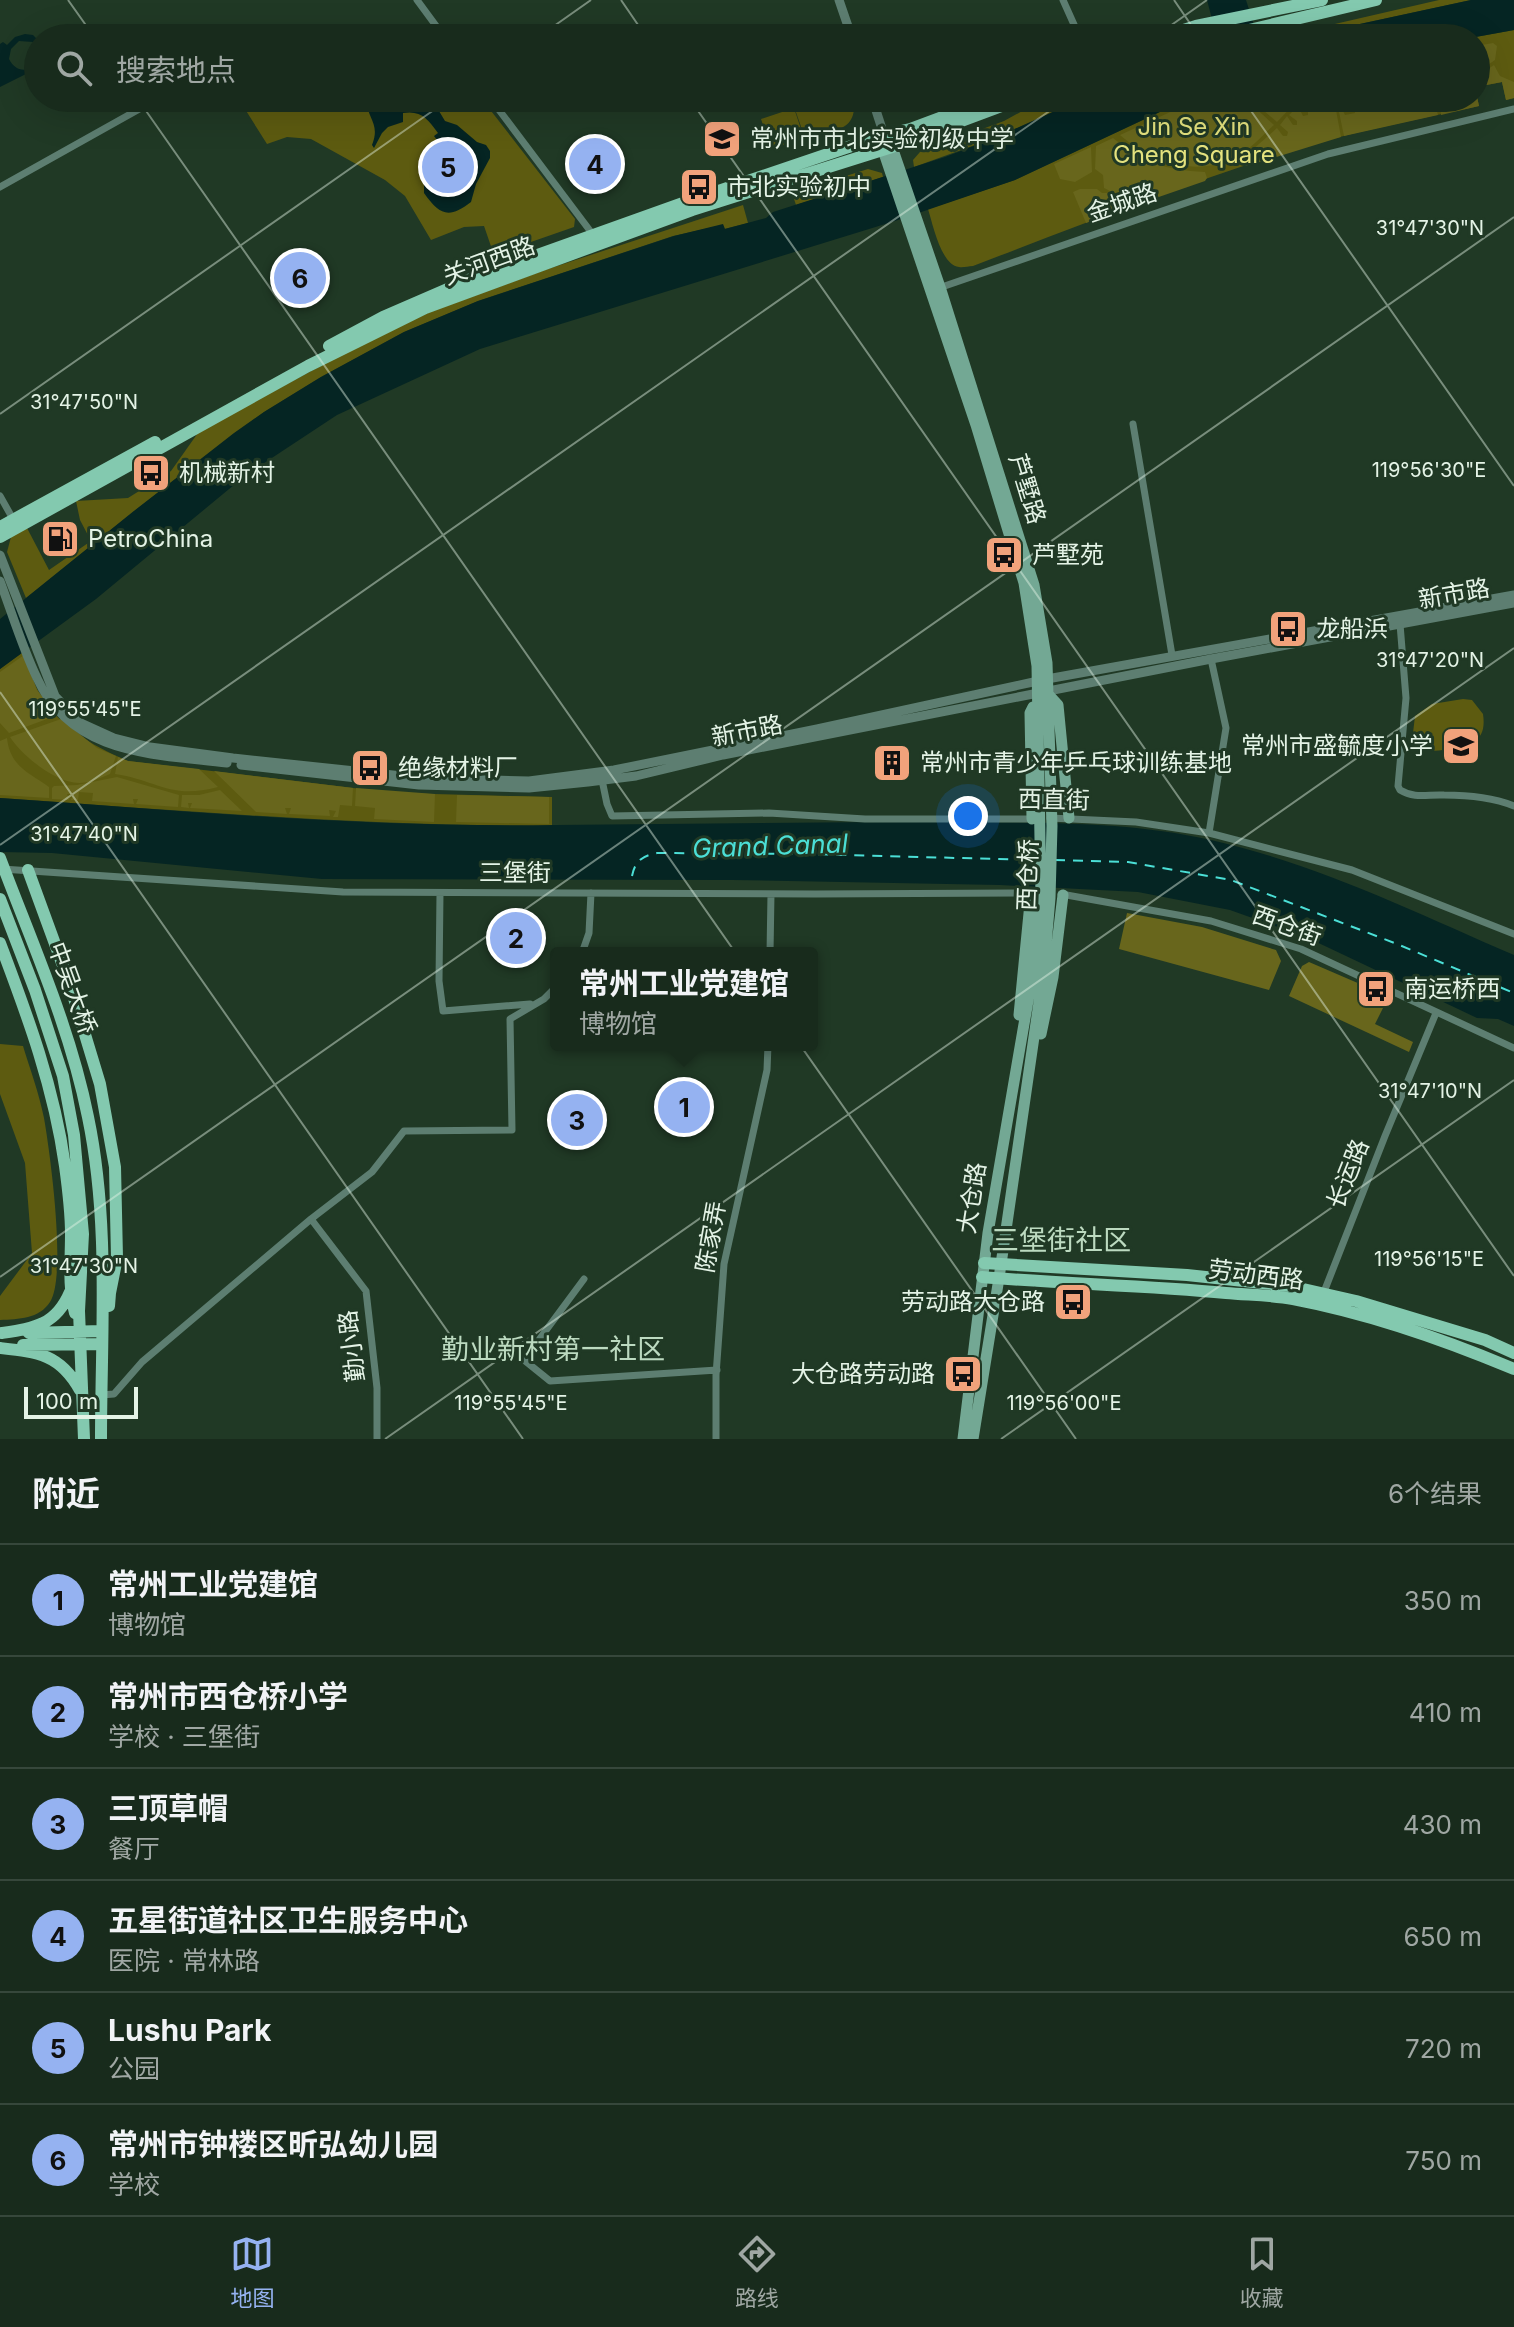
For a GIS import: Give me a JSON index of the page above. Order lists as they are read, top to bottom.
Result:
{
  "streets": {
    "main road": [
      "关河西路",
      "芦墅路",
      "西仓桥",
      "中吴大桥",
      "大仓路",
      "劳动西路"
    ],
    "street": [
      "金城路",
      "新市路",
      "西直街",
      "三堡街",
      "西仓街",
      "长运路",
      "陈家弄",
      "勤小路"
    ]
  },
  "crossings": [
    ["金城路", "芦墅路"],
    ["关河西路", "芦墅路"],
    ["芦墅路", "新市路"],
    ["芦墅路", "西仓桥"],
    ["新市路", "西直街"],
    ["三堡街", "西仓街"],
    ["西仓桥", "大仓路"],
    ["西仓街", "长运路"],
    ["长运路", "劳动西路"],
    ["大仓路", "劳动西路"]
  ],
  "districts": ["三堡街社区", "勤业新村第一社区"],
  "water": ["Grand Canal"],
  "parks": ["Jin Se Xin Cheng Square"],
  "places": {
    "school or university": ["常州市市北实验初级中学", "常州市盛毓度小学"],
    "bus stop": [
      "市北实验初中",
      "机械新村",
      "芦墅苑",
      "龙船浜",
      "绝缘材料厂",
      "南运桥西",
      "劳动路大仓路",
      "大仓路劳动路"
    ],
    "fuel station": ["PetroChina"],
    "building": ["常州市青少年乒乓球训练基地"]
  },
  "scale_bar": "100 m",
  "page": {
    "search": "搜索地点",
    "pins": [
      "4",
      "5",
      "6",
      "2",
      "1",
      "3"
    ],
    "popup": ["常州工业党建馆", "博物馆"],
    "scale": "100 m",
    "heading": ["附近", "6个结果"],
    "list": [
      {
        "mark": "1",
        "name": "常州工业党建馆",
        "note": "博物馆",
        "value": "350 m"
      },
      {
        "mark": "2",
        "name": "常州市西仓桥小学",
        "note": "学校 · 三堡街",
        "value": "410 m"
      },
      {
        "mark": "3",
        "name": "三顶草帽",
        "note": "餐厅",
        "value": "430 m"
      },
      {
        "mark": "4",
        "name": "五星街道社区卫生服务中心",
        "note": "医院 · 常林路",
        "value": "650 m"
      },
      {
        "mark": "5",
        "name": "Lushu Park",
        "note": "公园",
        "value": "720 m"
      },
      {
        "mark": "6",
        "name": "常州市钟楼区昕弘幼儿园",
        "note": "学校",
        "value": "750 m"
      }
    ],
    "nav": ["地图", "路线", "收藏"]
  },
  "coordinates": [
    "31°47'30\"N",
    "31°47'50\"N",
    "119°56'30\"E",
    "31°47'20\"N",
    "119°55'45\"E",
    "31°47'40\"N",
    "31°47'10\"N",
    "119°56'15\"E",
    "119°56'00\"E"
  ]
}
